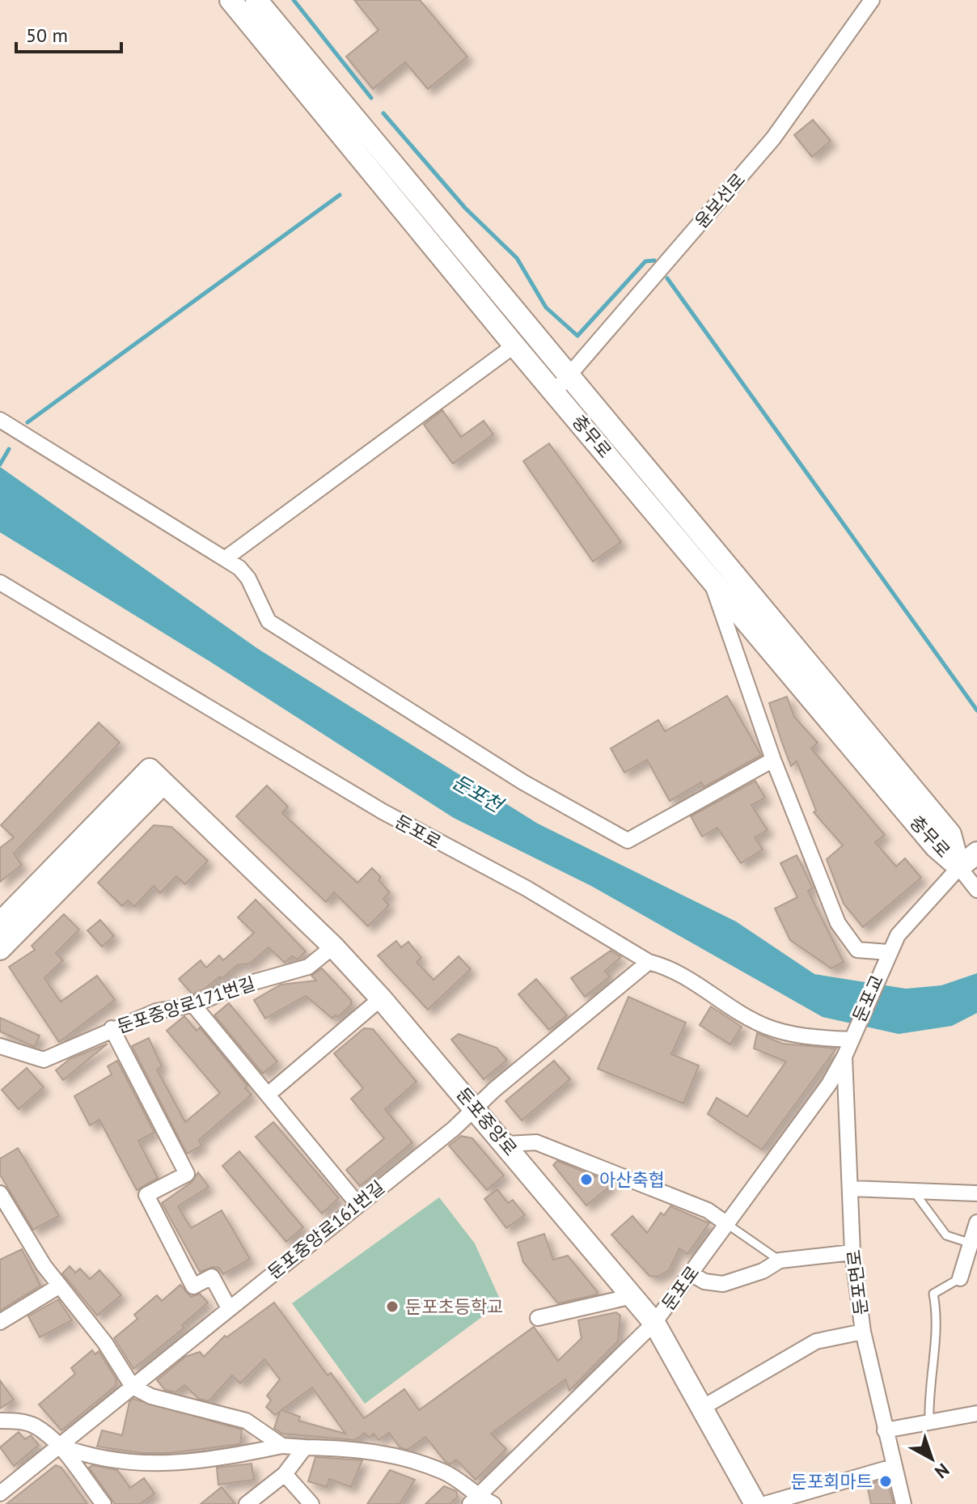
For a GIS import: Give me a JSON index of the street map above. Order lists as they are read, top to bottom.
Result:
{
  "streets": {
    "street": [
      "윤보선로",
      "충무로",
      "둔포로",
      "둔포교",
      "둔포중앙로171번길",
      "둔포중앙로",
      "둔포중앙로161번길",
      "둔포면로"
    ]
  },
  "crossings": [
    ["윤보선로", "충무로"],
    ["충무로", "둔포교"],
    ["둔포로", "둔포교"],
    ["둔포로", "둔포중앙로"],
    ["둔포로", "둔포중앙로161번길"],
    ["둔포로", "둔포면로"],
    ["둔포중앙로171번길", "둔포중앙로"],
    ["둔포중앙로", "둔포중앙로161번길"]
  ],
  "water": ["둔포천"],
  "places": ["아산축협", "둔포초등학교", "둔포회마트"],
  "scale_bar": "50 m",
  "north": "bottom right"
}
